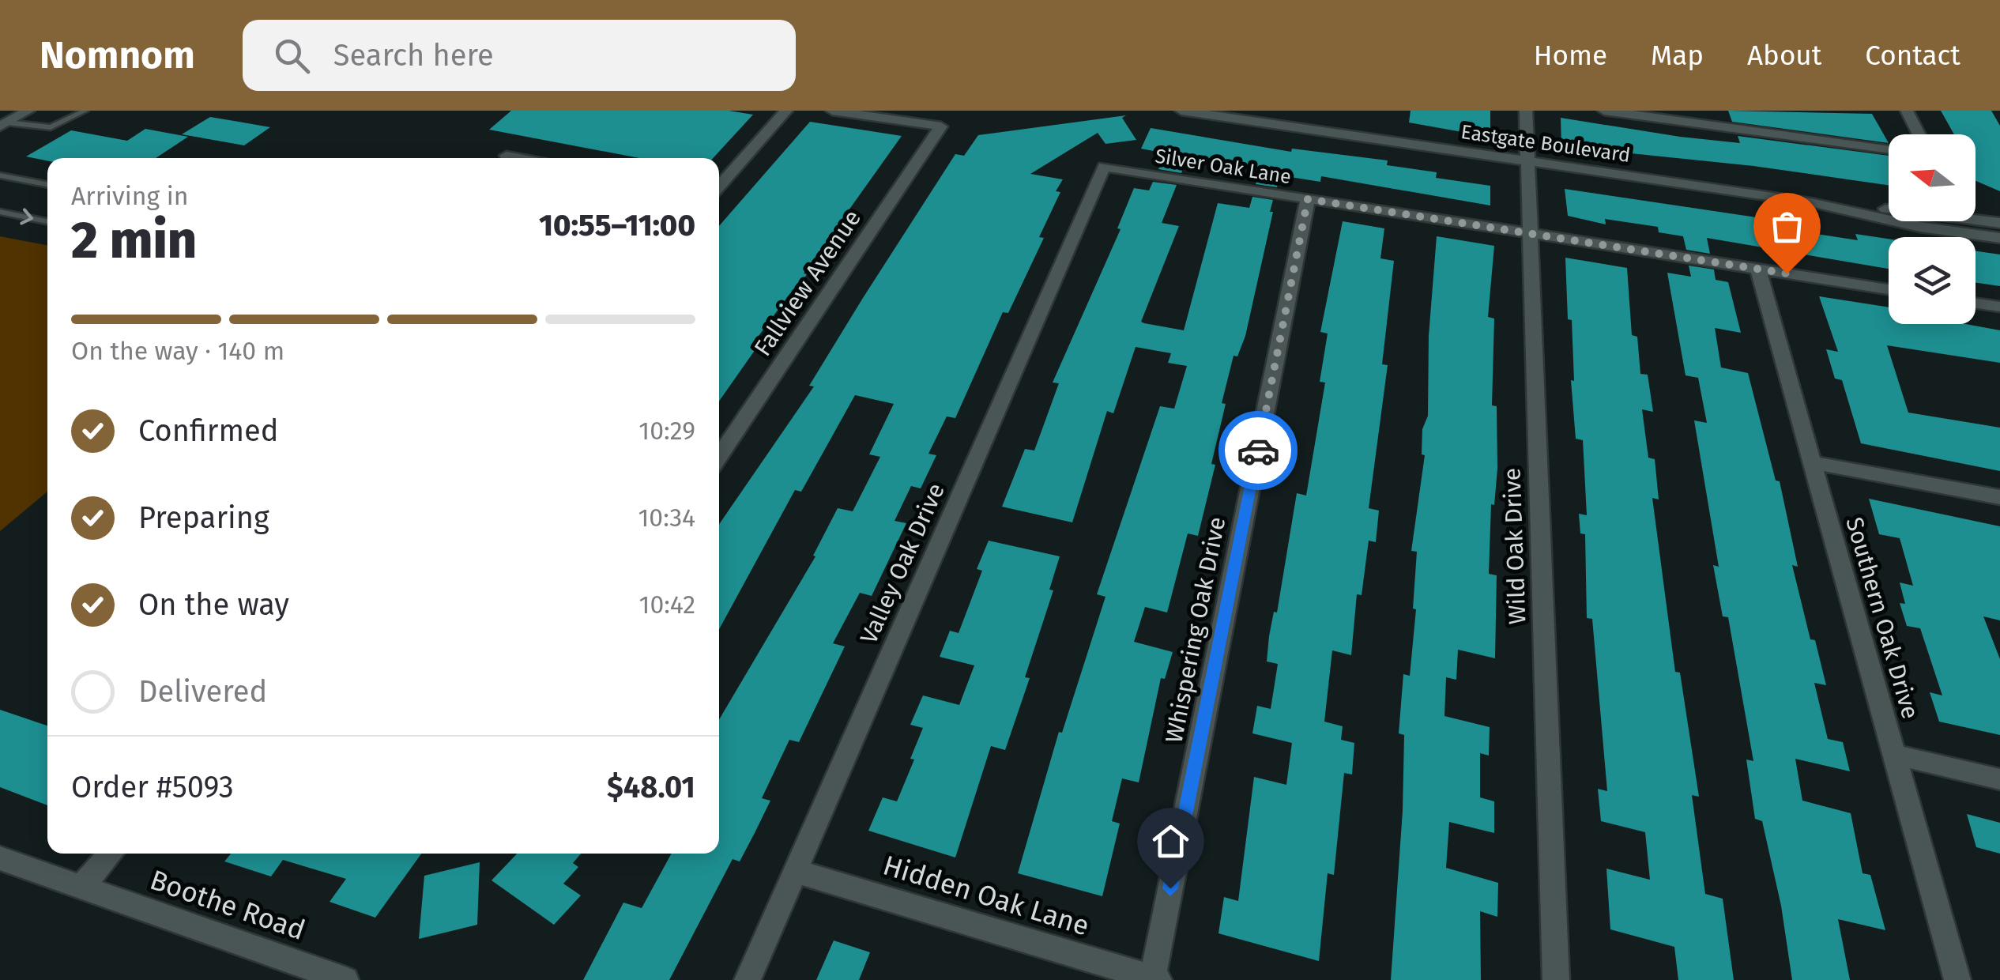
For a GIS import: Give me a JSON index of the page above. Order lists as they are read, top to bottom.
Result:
{
  "streets": {
    "street": [
      "Eastgate Boulevard",
      "Silver Oak Lane",
      "Fallview Avenue",
      "Wild Oak Drive",
      "Valley Oak Drive",
      "Southern Oak Drive",
      "Whispering Oak Drive",
      "Hidden Oak Lane",
      "Boothe Road"
    ]
  },
  "crossings": [
    ["Eastgate Boulevard", "Wild Oak Drive"],
    ["Silver Oak Lane", "Wild Oak Drive"],
    ["Silver Oak Lane", "Valley Oak Drive"],
    ["Silver Oak Lane", "Southern Oak Drive"],
    ["Silver Oak Lane", "Whispering Oak Drive"],
    ["Valley Oak Drive", "Hidden Oak Lane"],
    ["Whispering Oak Drive", "Hidden Oak Lane"]
  ],
  "north": "left",
  "page": {
    "header": "Nomnom",
    "search": "Search here",
    "nav": [
      "Home",
      "Map",
      "About",
      "Contact"
    ],
    "heading": ["2 min", "Arriving in", "10:55–11:00"],
    "panel": ["Order #5093", "$48.01"],
    "bar": "On the way · 140 m",
    "list": [
      ["Confirmed", "10:29"],
      ["Preparing", "10:34"],
      ["On the way", "10:42"],
      "Delivered"
    ]
  }
}
